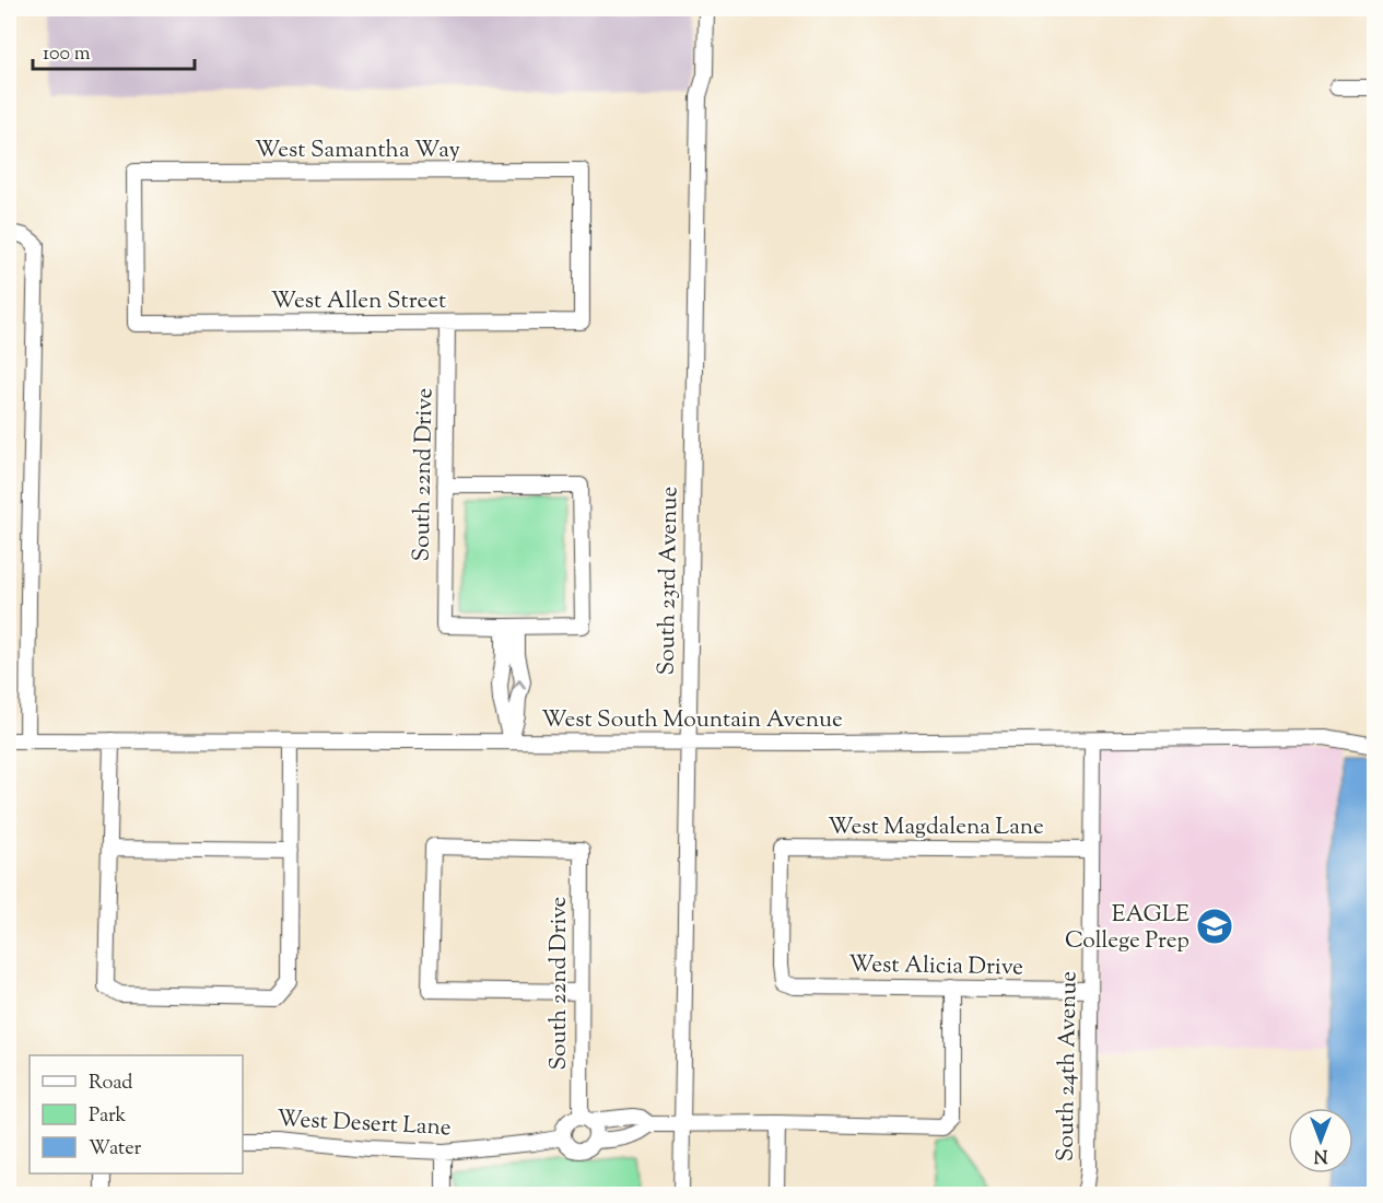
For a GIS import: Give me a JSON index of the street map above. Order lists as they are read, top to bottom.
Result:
{
  "streets": {
    "street": [
      "West Samantha Way",
      "West Allen Street",
      "South 22nd Drive",
      "South 23rd Avenue",
      "West South Mountain Avenue",
      "West Magdalena Lane",
      "West Alicia Drive",
      "South 24th Avenue",
      "West Desert Lane"
    ]
  },
  "crossings": [
    ["West Samantha Way", "West Allen Street"],
    ["West Allen Street", "South 22nd Drive"],
    ["South 22nd Drive", "West Desert Lane"],
    ["South 23rd Avenue", "West South Mountain Avenue"],
    ["West South Mountain Avenue", "South 24th Avenue"],
    ["West Magdalena Lane", "West Alicia Drive"],
    ["West Magdalena Lane", "South 24th Avenue"],
    ["West Alicia Drive", "South 24th Avenue"]
  ],
  "places": {
    "school or university": ["EAGLE College Prep"]
  },
  "legend": ["Road", "Park", "Water"],
  "scale_bar": "100 m",
  "north": "bottom"
}
